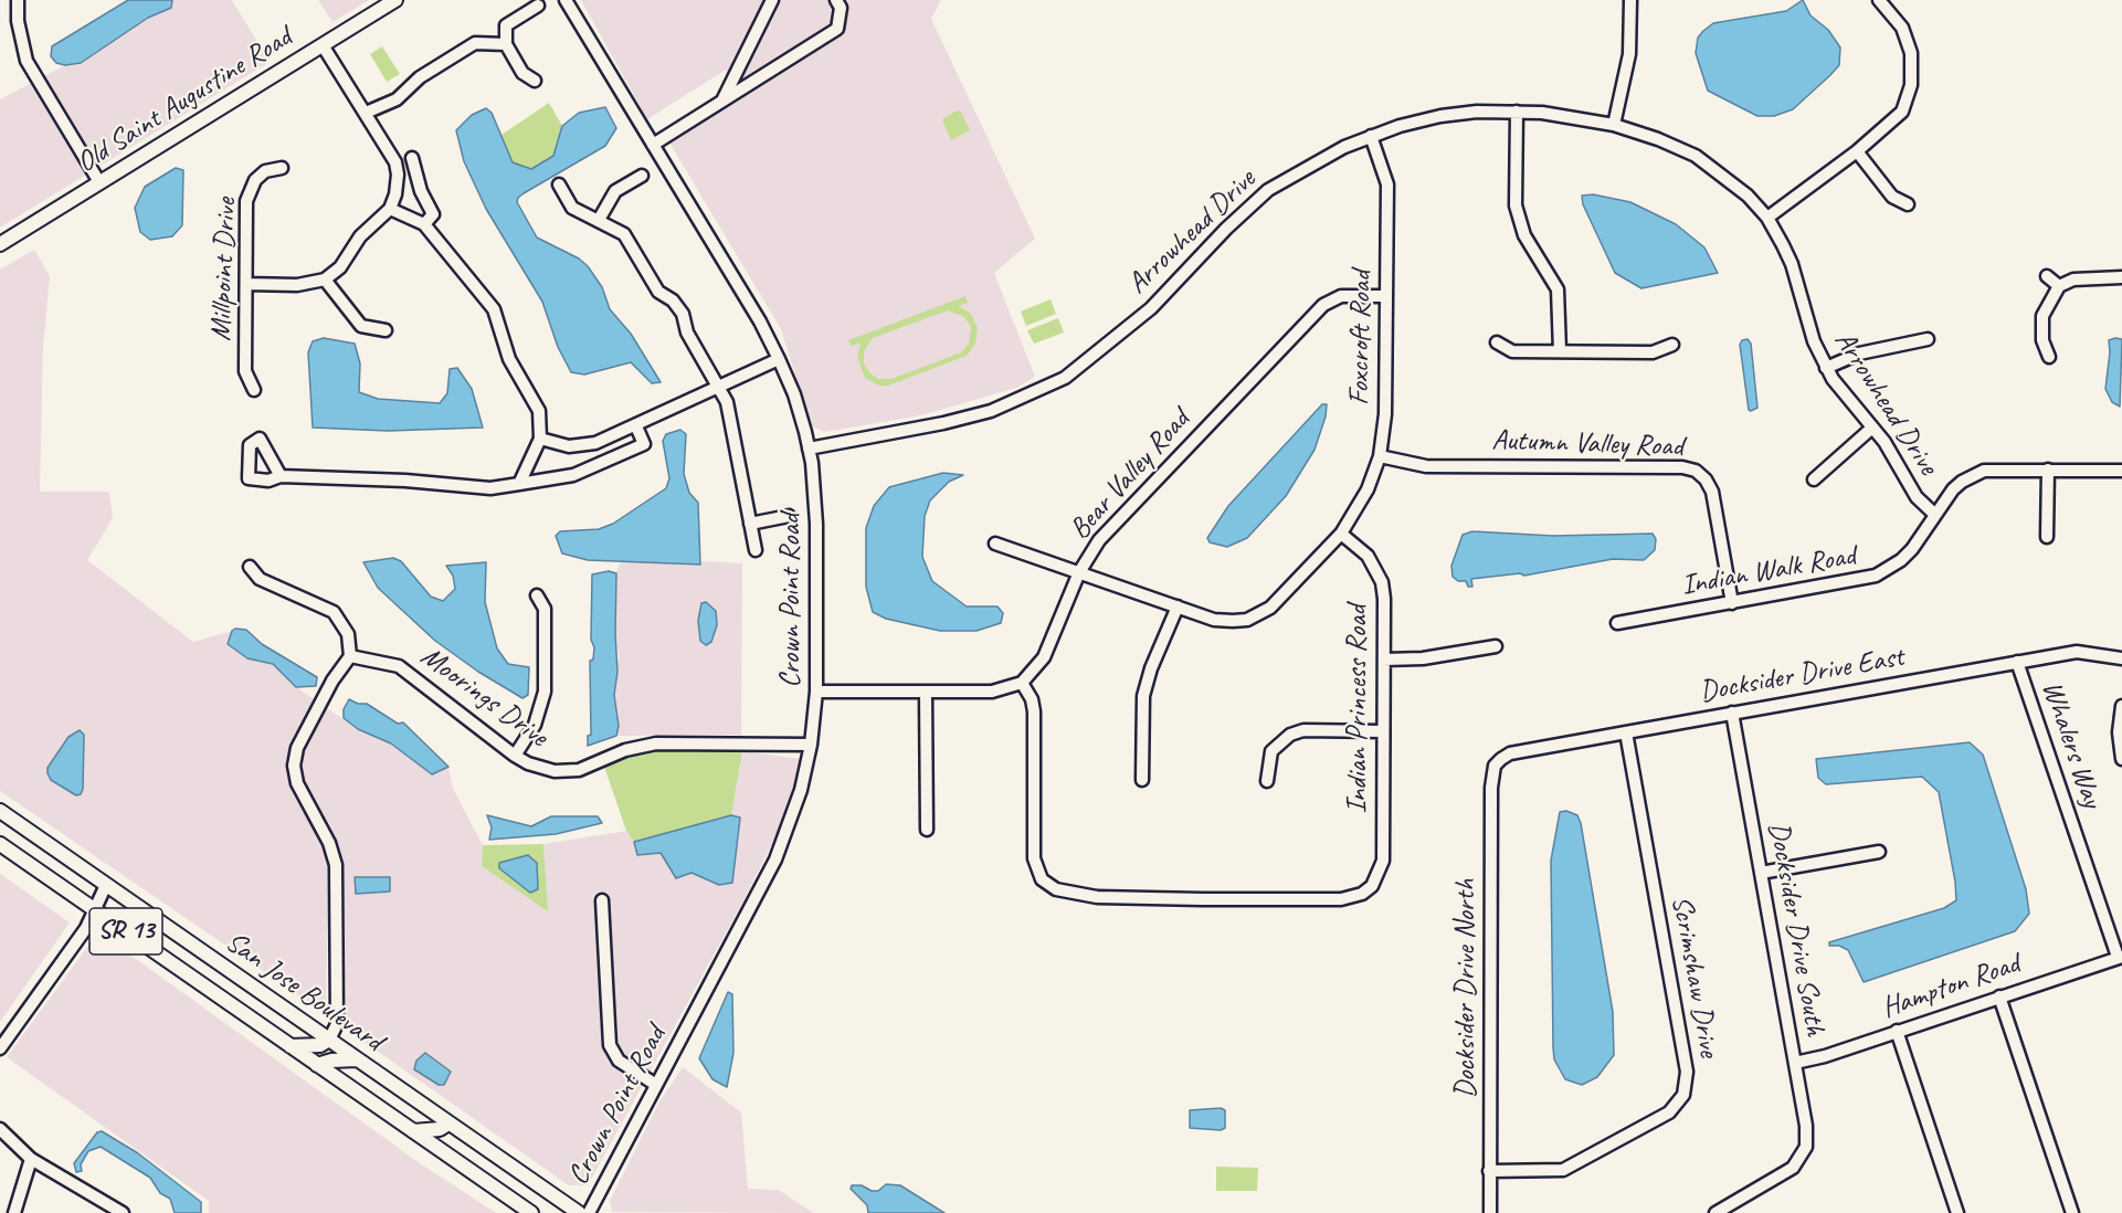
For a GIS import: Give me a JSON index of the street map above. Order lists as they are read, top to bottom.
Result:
{
  "streets": {
    "main road": ["Old Saint Augustine Road", "SR 13", "San Jose Boulevard"],
    "street": [
      "Arrowhead Drive",
      "Millpoint Drive",
      "Foxcroft Road",
      "Autumn Valley Road",
      "Bear Valley Road",
      "Indian Walk Road",
      "Crown Point Road",
      "Docksider Drive East",
      "Moorings Drive",
      "Indian Princess Road",
      "Whalers Way",
      "Docksider Drive South",
      "Scrimshaw Drive",
      "Hampton Road",
      "Docksider Drive North"
    ]
  },
  "crossings": [
    ["Arrowhead Drive", "Foxcroft Road"],
    ["Arrowhead Drive", "Indian Walk Road"],
    ["Arrowhead Drive", "Crown Point Road"],
    ["Foxcroft Road", "Autumn Valley Road"],
    ["Foxcroft Road", "Bear Valley Road"],
    ["Foxcroft Road", "Indian Princess Road"],
    ["Autumn Valley Road", "Indian Walk Road"],
    ["Bear Valley Road", "Indian Princess Road"],
    ["Crown Point Road", "Moorings Drive"],
    ["Docksider Drive East", "Whalers Way"],
    ["Docksider Drive East", "Docksider Drive South"],
    ["Docksider Drive East", "Scrimshaw Drive"],
    ["Docksider Drive East", "Docksider Drive North"],
    ["Whalers Way", "Hampton Road"],
    ["Docksider Drive South", "Hampton Road"],
    ["Scrimshaw Drive", "Docksider Drive North"]
  ]
}
